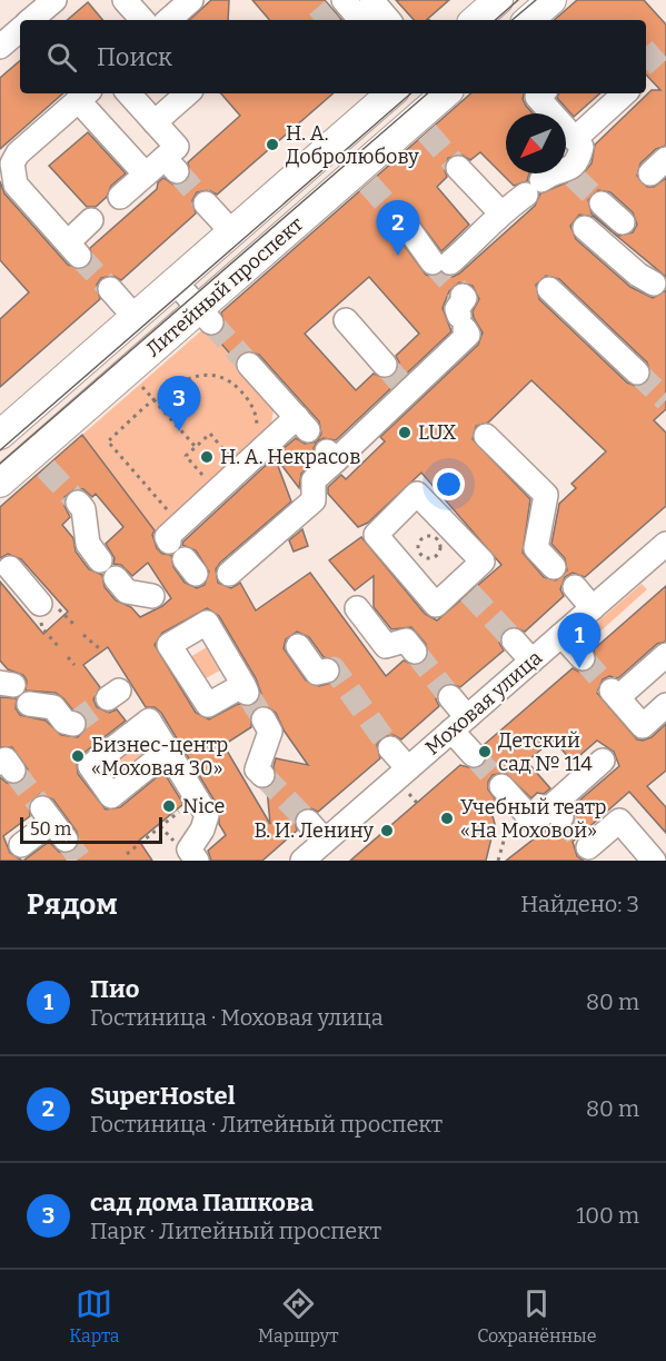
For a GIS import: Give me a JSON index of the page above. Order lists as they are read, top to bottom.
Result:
{
  "streets": {
    "main road": ["Литейный проспект"],
    "street": ["Моховая улица"]
  },
  "places": [
    "Н. А. Добролюбову",
    "LUX",
    "Н. А. Некрасов",
    "Детский сад № 114",
    "Бизнес-центр «Моховая 30»",
    "Nice",
    "Учебный театр «На Моховой»",
    "В. И. Ленину"
  ],
  "scale_bar": "50 m",
  "north": "bottom left",
  "page": {
    "search": "Поиск",
    "pins": ["2", "3", "1"],
    "scale": "50 m",
    "heading": ["Рядом", "Найдено: 3"],
    "list": [
      {
        "mark": "1",
        "name": "Пио",
        "note": "Гостиница · Моховая улица",
        "value": "80 m"
      },
      {
        "mark": "2",
        "name": "SuperHostel",
        "note": "Гостиница · Литейный проспект",
        "value": "80 m"
      },
      {
        "mark": "3",
        "name": "сад дома Пашкова",
        "note": "Парк · Литейный проспект",
        "value": "100 m"
      }
    ],
    "nav": ["Карта", "Маршрут", "Сохранённые"]
  }
}
